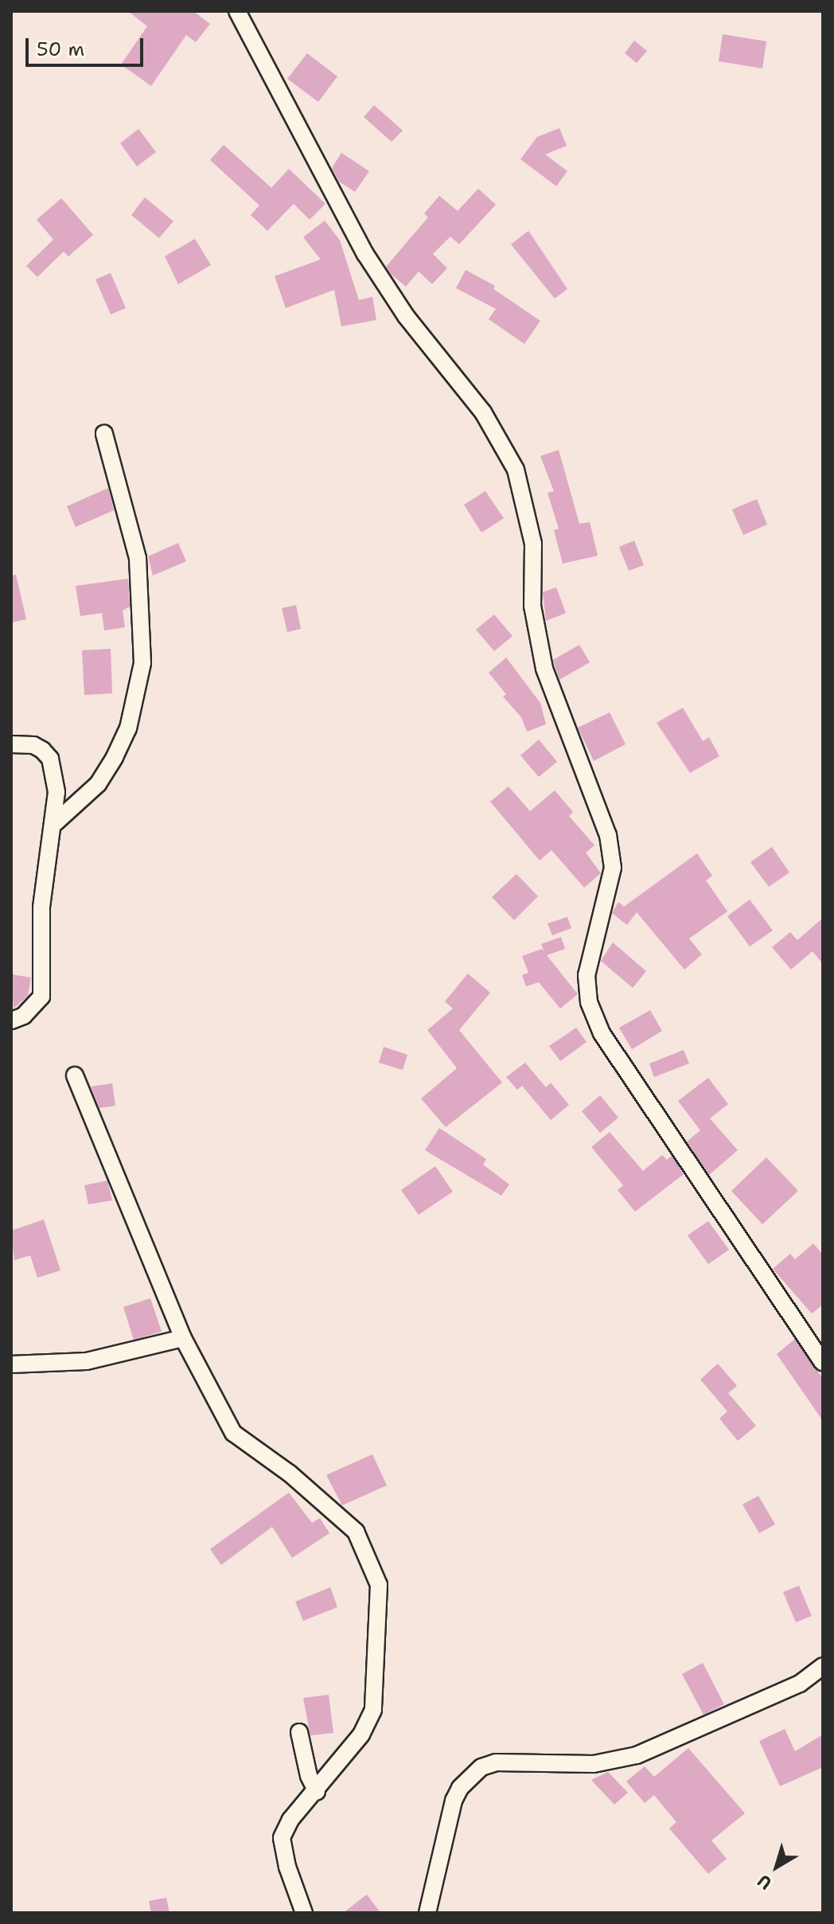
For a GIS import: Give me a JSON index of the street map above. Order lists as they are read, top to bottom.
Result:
{
  "scale_bar": "50 m",
  "north": "bottom left"
}
